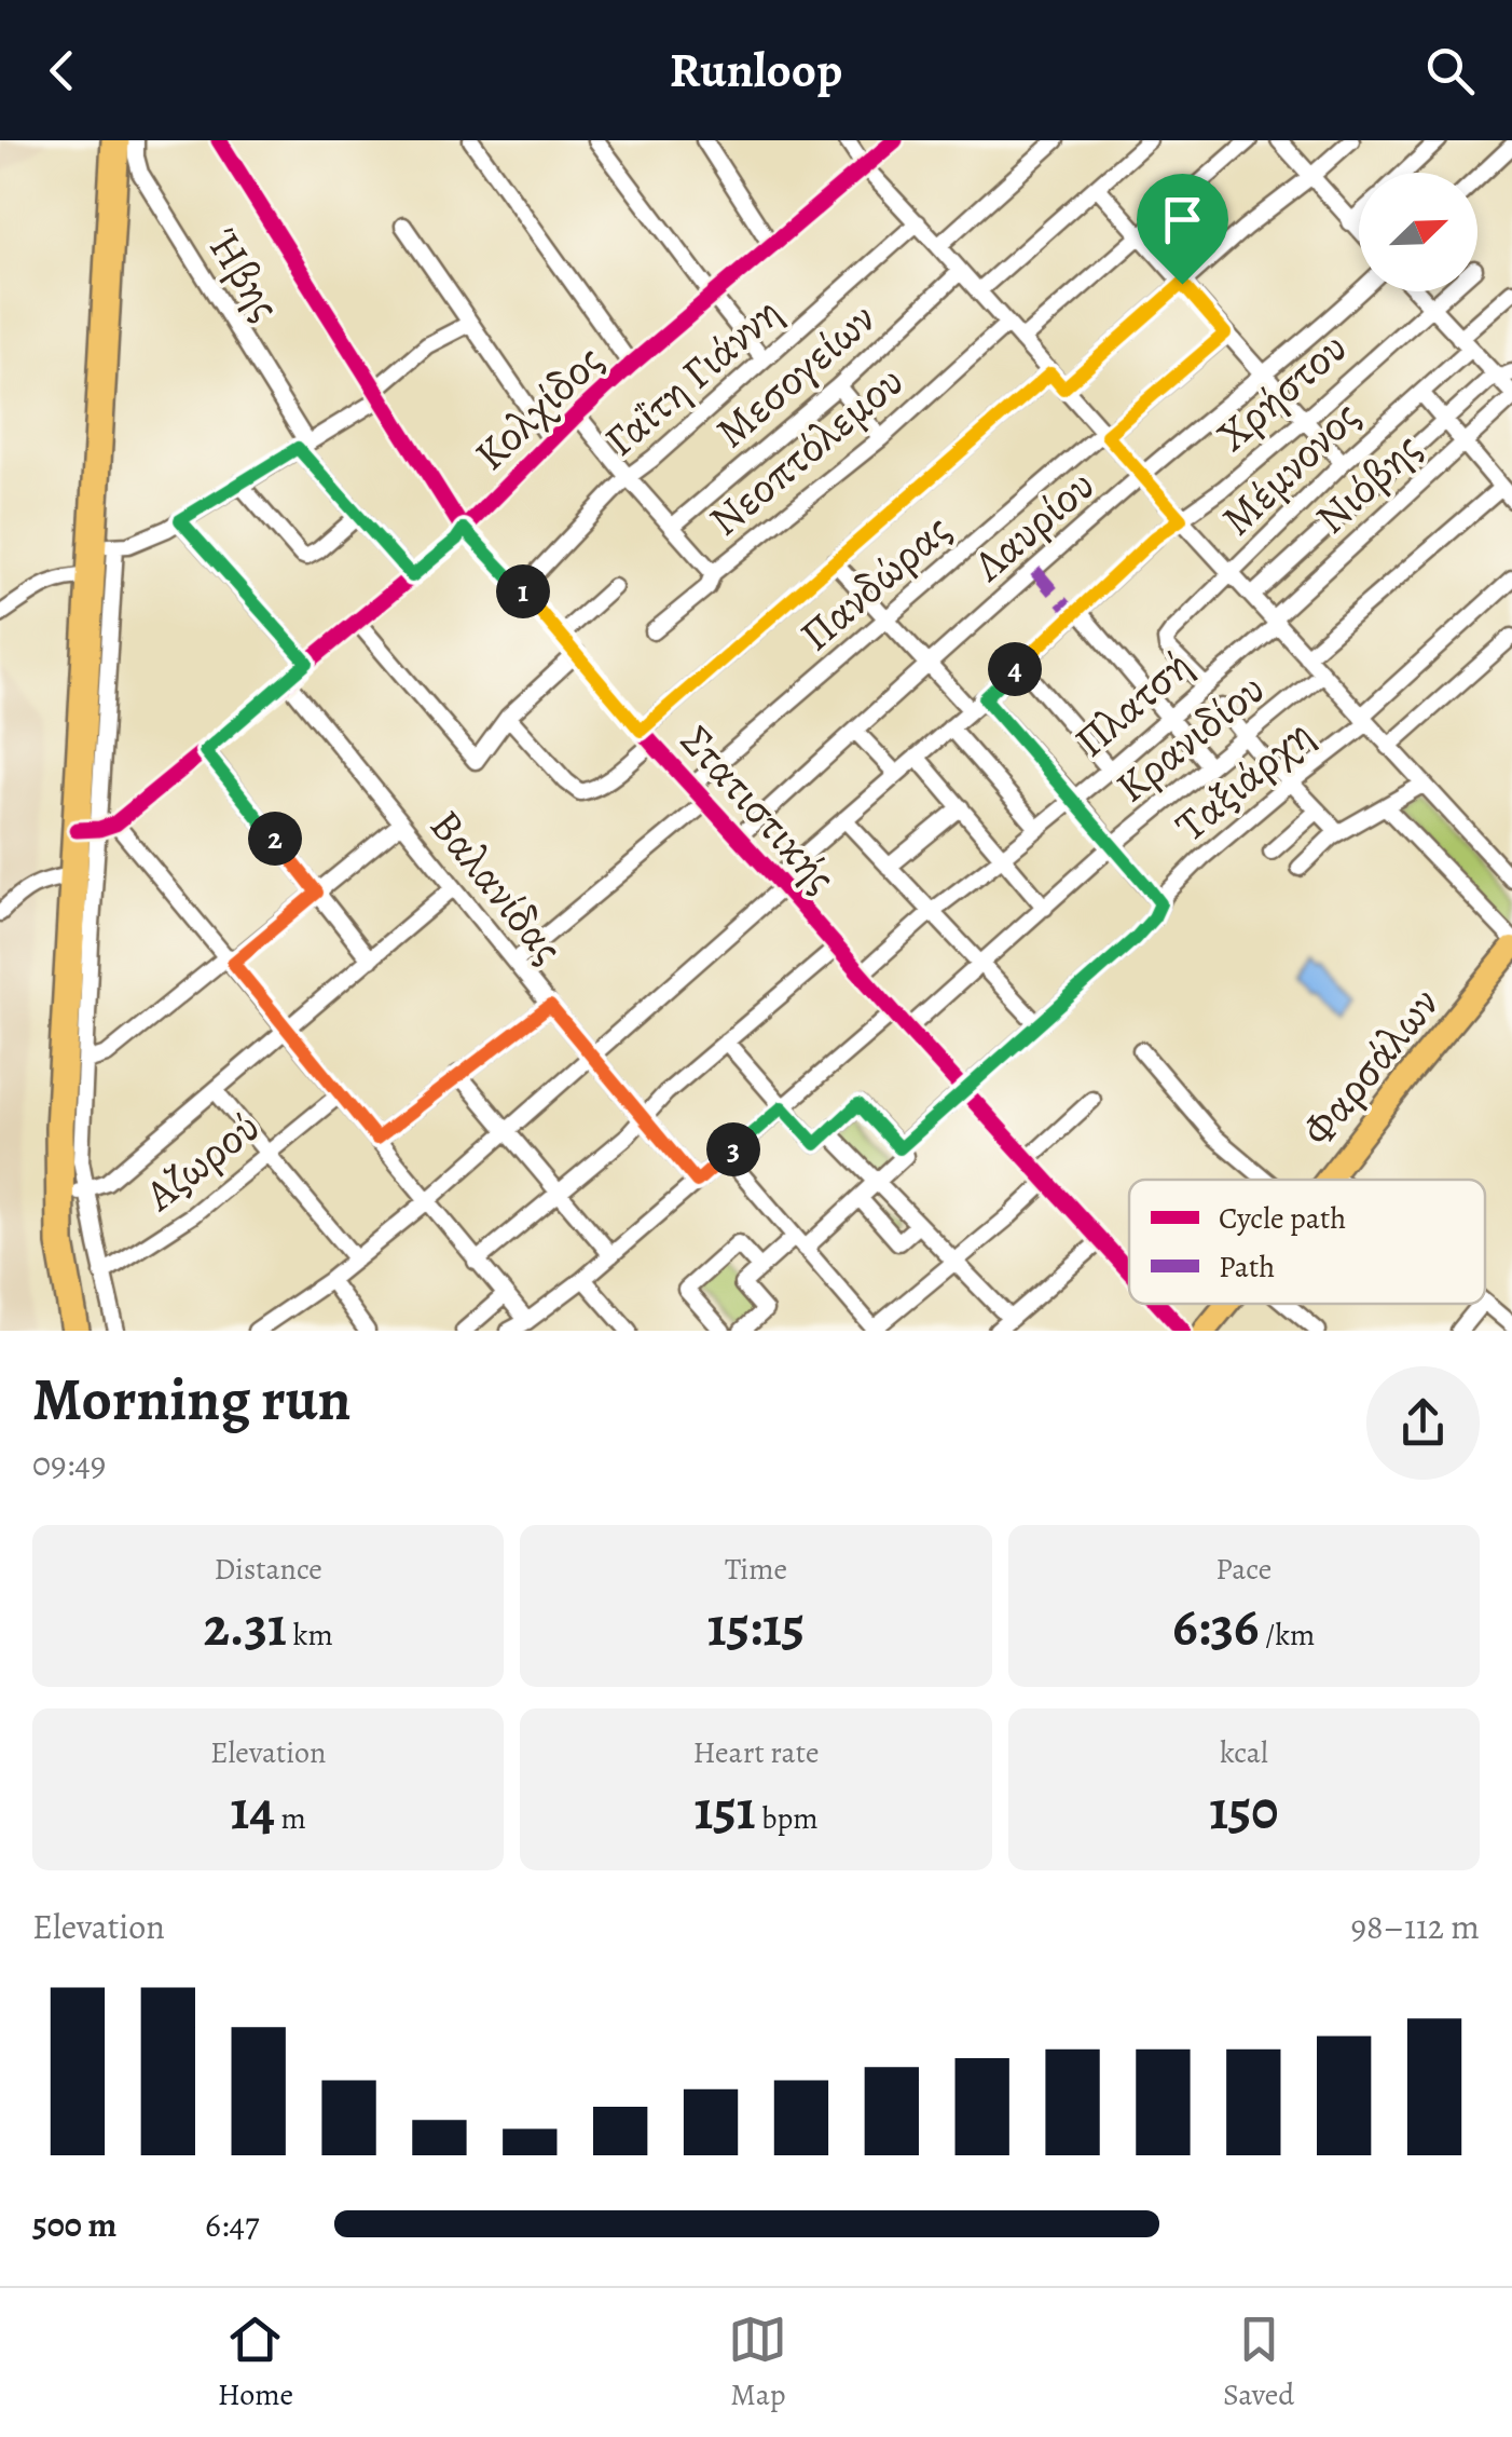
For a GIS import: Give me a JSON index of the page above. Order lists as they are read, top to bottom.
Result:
{
  "streets": {
    "main road": ["Φαρσάλων"],
    "street": [
      "Ήβης",
      "Μεσογείων",
      "Γαΐτη Γιάννη",
      "Χρήστου",
      "Κολχίδος",
      "Νεοπτόλεμου",
      "Μέμνονος",
      "Νιόβης",
      "Λαυρίου",
      "Πανδώρας",
      "Πλατσή",
      "Κρανιδίου",
      "Ταξιάρχη",
      "Στατιστικής",
      "Βαλανίδας",
      "Αζωρού"
    ]
  },
  "crossings": [
    ["Ήβης", "Κολχίδος"],
    ["Γαΐτη Γιάννη", "Στατιστικής"],
    ["Χρήστου", "Στατιστικής"],
    ["Χρήστου", "Βαλανίδας"],
    ["Κολχίδος", "Στατιστικής"],
    ["Κολχίδος", "Βαλανίδας"],
    ["Μέμνονος", "Πλατσή"],
    ["Νιόβης", "Πλατσή"],
    ["Λαυρίου", "Στατιστικής"],
    ["Πανδώρας", "Στατιστικής"],
    ["Πλατσή", "Στατιστικής"],
    ["Κρανιδίου", "Στατιστικής"],
    ["Ταξιάρχη", "Στατιστικής"]
  ],
  "legend": ["Cycle path", "Path"],
  "north": "top right",
  "page": {
    "header": "Runloop",
    "pins": [
      "1",
      "4",
      "2",
      "3"
    ],
    "heading": ["Morning run", "09:49"],
    "stats": [
      ["Distance", "2.31 km"],
      ["Time", "15:15"],
      ["Pace", "6:36 /km"],
      ["Elevation", "14 m"],
      ["Heart rate", "151 bpm"],
      ["kcal", "150"]
    ],
    "chart": ["Elevation", "98–112 m"],
    "list": [
      {
        "name": "500 m",
        "note": "6:47"
      }
    ],
    "tabs": ["Home", "Map", "Saved"]
  }
}
